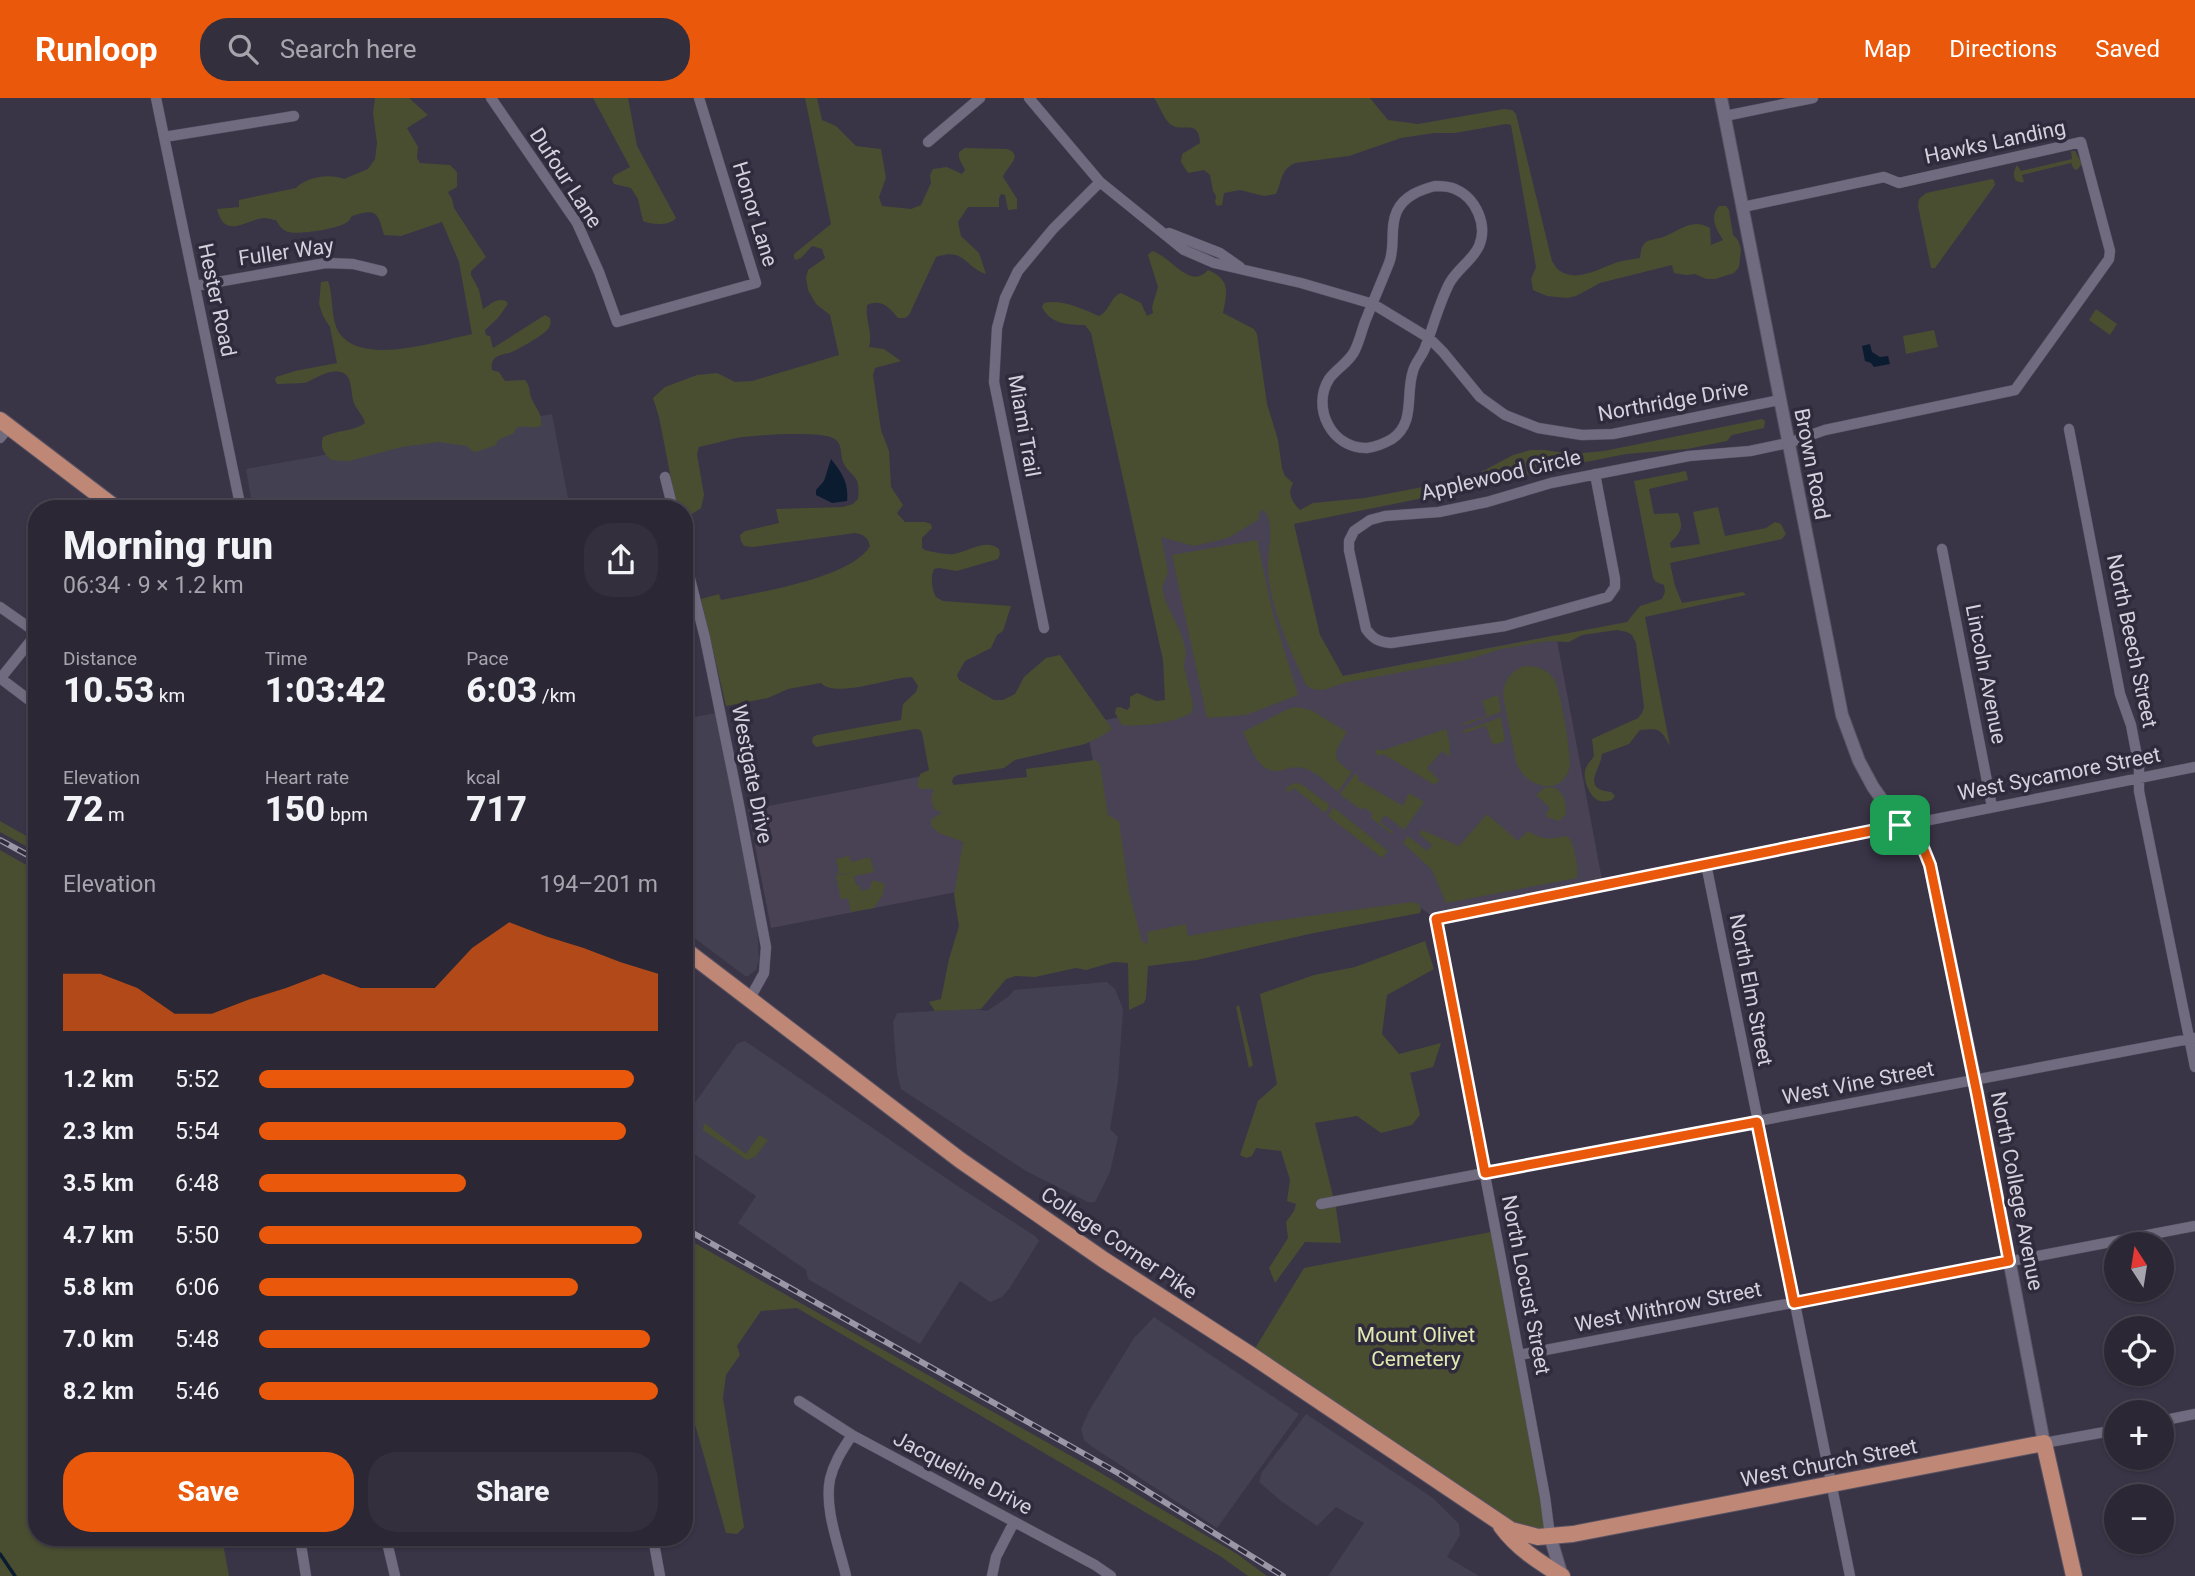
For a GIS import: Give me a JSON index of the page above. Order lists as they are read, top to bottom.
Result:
{
  "streets": {
    "highway": ["North College Avenue", "College Corner Pike", "West Church Street"],
    "street": [
      "Hawks Landing",
      "Dufour Lane",
      "Honor Lane",
      "Fuller Way",
      "Hester Road",
      "Northridge Drive",
      "Miami Trail",
      "Brown Road",
      "Applewood Circle",
      "North Beech Street",
      "Lincoln Avenue",
      "Westgate Drive",
      "West Sycamore Street",
      "North Elm Street",
      "West Vine Street",
      "North Locust Street",
      "West Withrow Street",
      "Jacqueline Drive"
    ]
  },
  "crossings": [
    ["Hawks Landing", "Brown Road"],
    ["Hawks Landing", "Applewood Circle"],
    ["Dufour Lane", "Honor Lane"],
    ["Fuller Way", "Hester Road"],
    ["Northridge Drive", "Miami Trail"],
    ["Northridge Drive", "Brown Road"],
    ["Brown Road", "Applewood Circle"],
    ["Brown Road", "West Sycamore Street"],
    ["Brown Road", "North College Avenue"],
    ["North Beech Street", "West Sycamore Street"],
    ["North Beech Street", "West Vine Street"],
    ["Lincoln Avenue", "West Sycamore Street"],
    ["Westgate Drive", "College Corner Pike"],
    ["West Sycamore Street", "North Elm Street"],
    ["West Sycamore Street", "North College Avenue"],
    ["West Sycamore Street", "North Locust Street"],
    ["North Elm Street", "West Vine Street"],
    ["North Elm Street", "West Withrow Street"],
    ["North Elm Street", "West Church Street"],
    ["West Vine Street", "North College Avenue"],
    ["West Vine Street", "North Locust Street"],
    ["North College Avenue", "West Withrow Street"],
    ["North College Avenue", "West Church Street"],
    ["College Corner Pike", "North Locust Street"],
    ["College Corner Pike", "West Church Street"],
    ["North Locust Street", "West Withrow Street"],
    ["North Locust Street", "West Church Street"]
  ],
  "parks": ["Mount Olivet Cemetery"],
  "north": "top",
  "page": {
    "header": "Runloop",
    "search": "Search here",
    "nav": ["Map", "Directions", "Saved"],
    "heading": ["Morning run", "06:34 · 9 × 1.2 km"],
    "stats": [
      ["Distance", "10.53 km"],
      ["Time", "1:03:42"],
      ["Pace", "6:03 /km"],
      ["Elevation", "72 m"],
      ["Heart rate", "150 bpm"],
      ["kcal", "717"]
    ],
    "chart": ["Elevation", "194–201 m"],
    "list": [
      {
        "name": "1.2 km",
        "note": "5:52"
      },
      {
        "name": "2.3 km",
        "note": "5:54"
      },
      {
        "name": "3.5 km",
        "note": "6:48"
      },
      {
        "name": "4.7 km",
        "note": "5:50"
      },
      {
        "name": "5.8 km",
        "note": "6:06"
      },
      {
        "name": "7.0 km",
        "note": "5:48"
      },
      {
        "name": "8.2 km",
        "note": "5:46"
      }
    ],
    "map_buttons": ["+", "−"],
    "buttons": ["Save", "Share"]
  }
}
